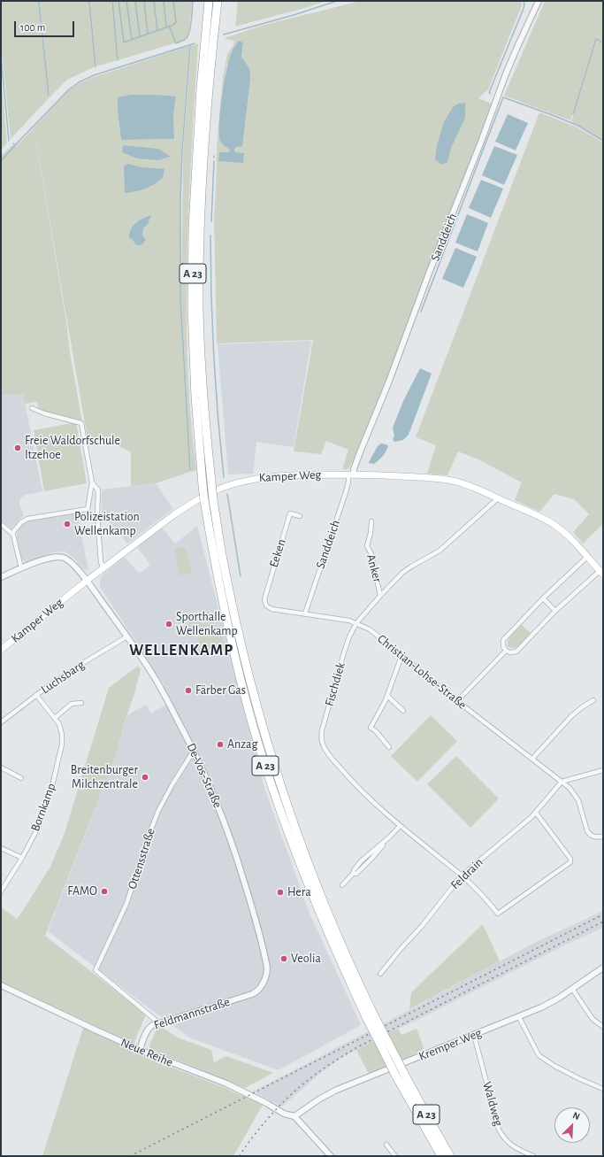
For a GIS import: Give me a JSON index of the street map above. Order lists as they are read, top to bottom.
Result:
{
  "streets": {
    "highway": ["A 23"],
    "main road": ["Kamper Weg"],
    "street": [
      "Sanddeich",
      "Eeken",
      "Anker",
      "Christian-Lohse-Straße",
      "Luchsbarg",
      "Fischdiek",
      "De-Vos-Straße",
      "Bornkamp",
      "Ottensstraße",
      "Feldrain",
      "Feldmannstraße",
      "Kremper Weg",
      "Neue Reihe",
      "Waldweg"
    ]
  },
  "crossings": [
    ["Sanddeich", "Kamper Weg"],
    ["Sanddeich", "Christian-Lohse-Straße"],
    ["Kamper Weg", "Fischdiek"],
    ["Kamper Weg", "De-Vos-Straße"],
    ["Eeken", "Christian-Lohse-Straße"],
    ["Anker", "Fischdiek"],
    ["Christian-Lohse-Straße", "Fischdiek"],
    ["Christian-Lohse-Straße", "Feldrain"],
    ["Luchsbarg", "De-Vos-Straße"],
    ["Luchsbarg", "Bornkamp"],
    ["Fischdiek", "Feldrain"],
    ["De-Vos-Straße", "Ottensstraße"],
    ["De-Vos-Straße", "Feldmannstraße"],
    ["Ottensstraße", "Feldmannstraße"],
    ["Feldmannstraße", "Neue Reihe"],
    ["Kremper Weg", "Neue Reihe"],
    ["Kremper Weg", "Waldweg"]
  ],
  "districts": ["WELLENKAMP"],
  "places": [
    "Freie Waldorfschule Itzehoe",
    "Polizeistation Wellenkamp",
    "Sporthalle Wellenkamp",
    "Färber Gas",
    "Anzag",
    "Breitenburger Milchzentrale",
    "FAMO",
    "Hera",
    "Veolia"
  ],
  "scale_bar": "100 m",
  "north": "top right"
}
